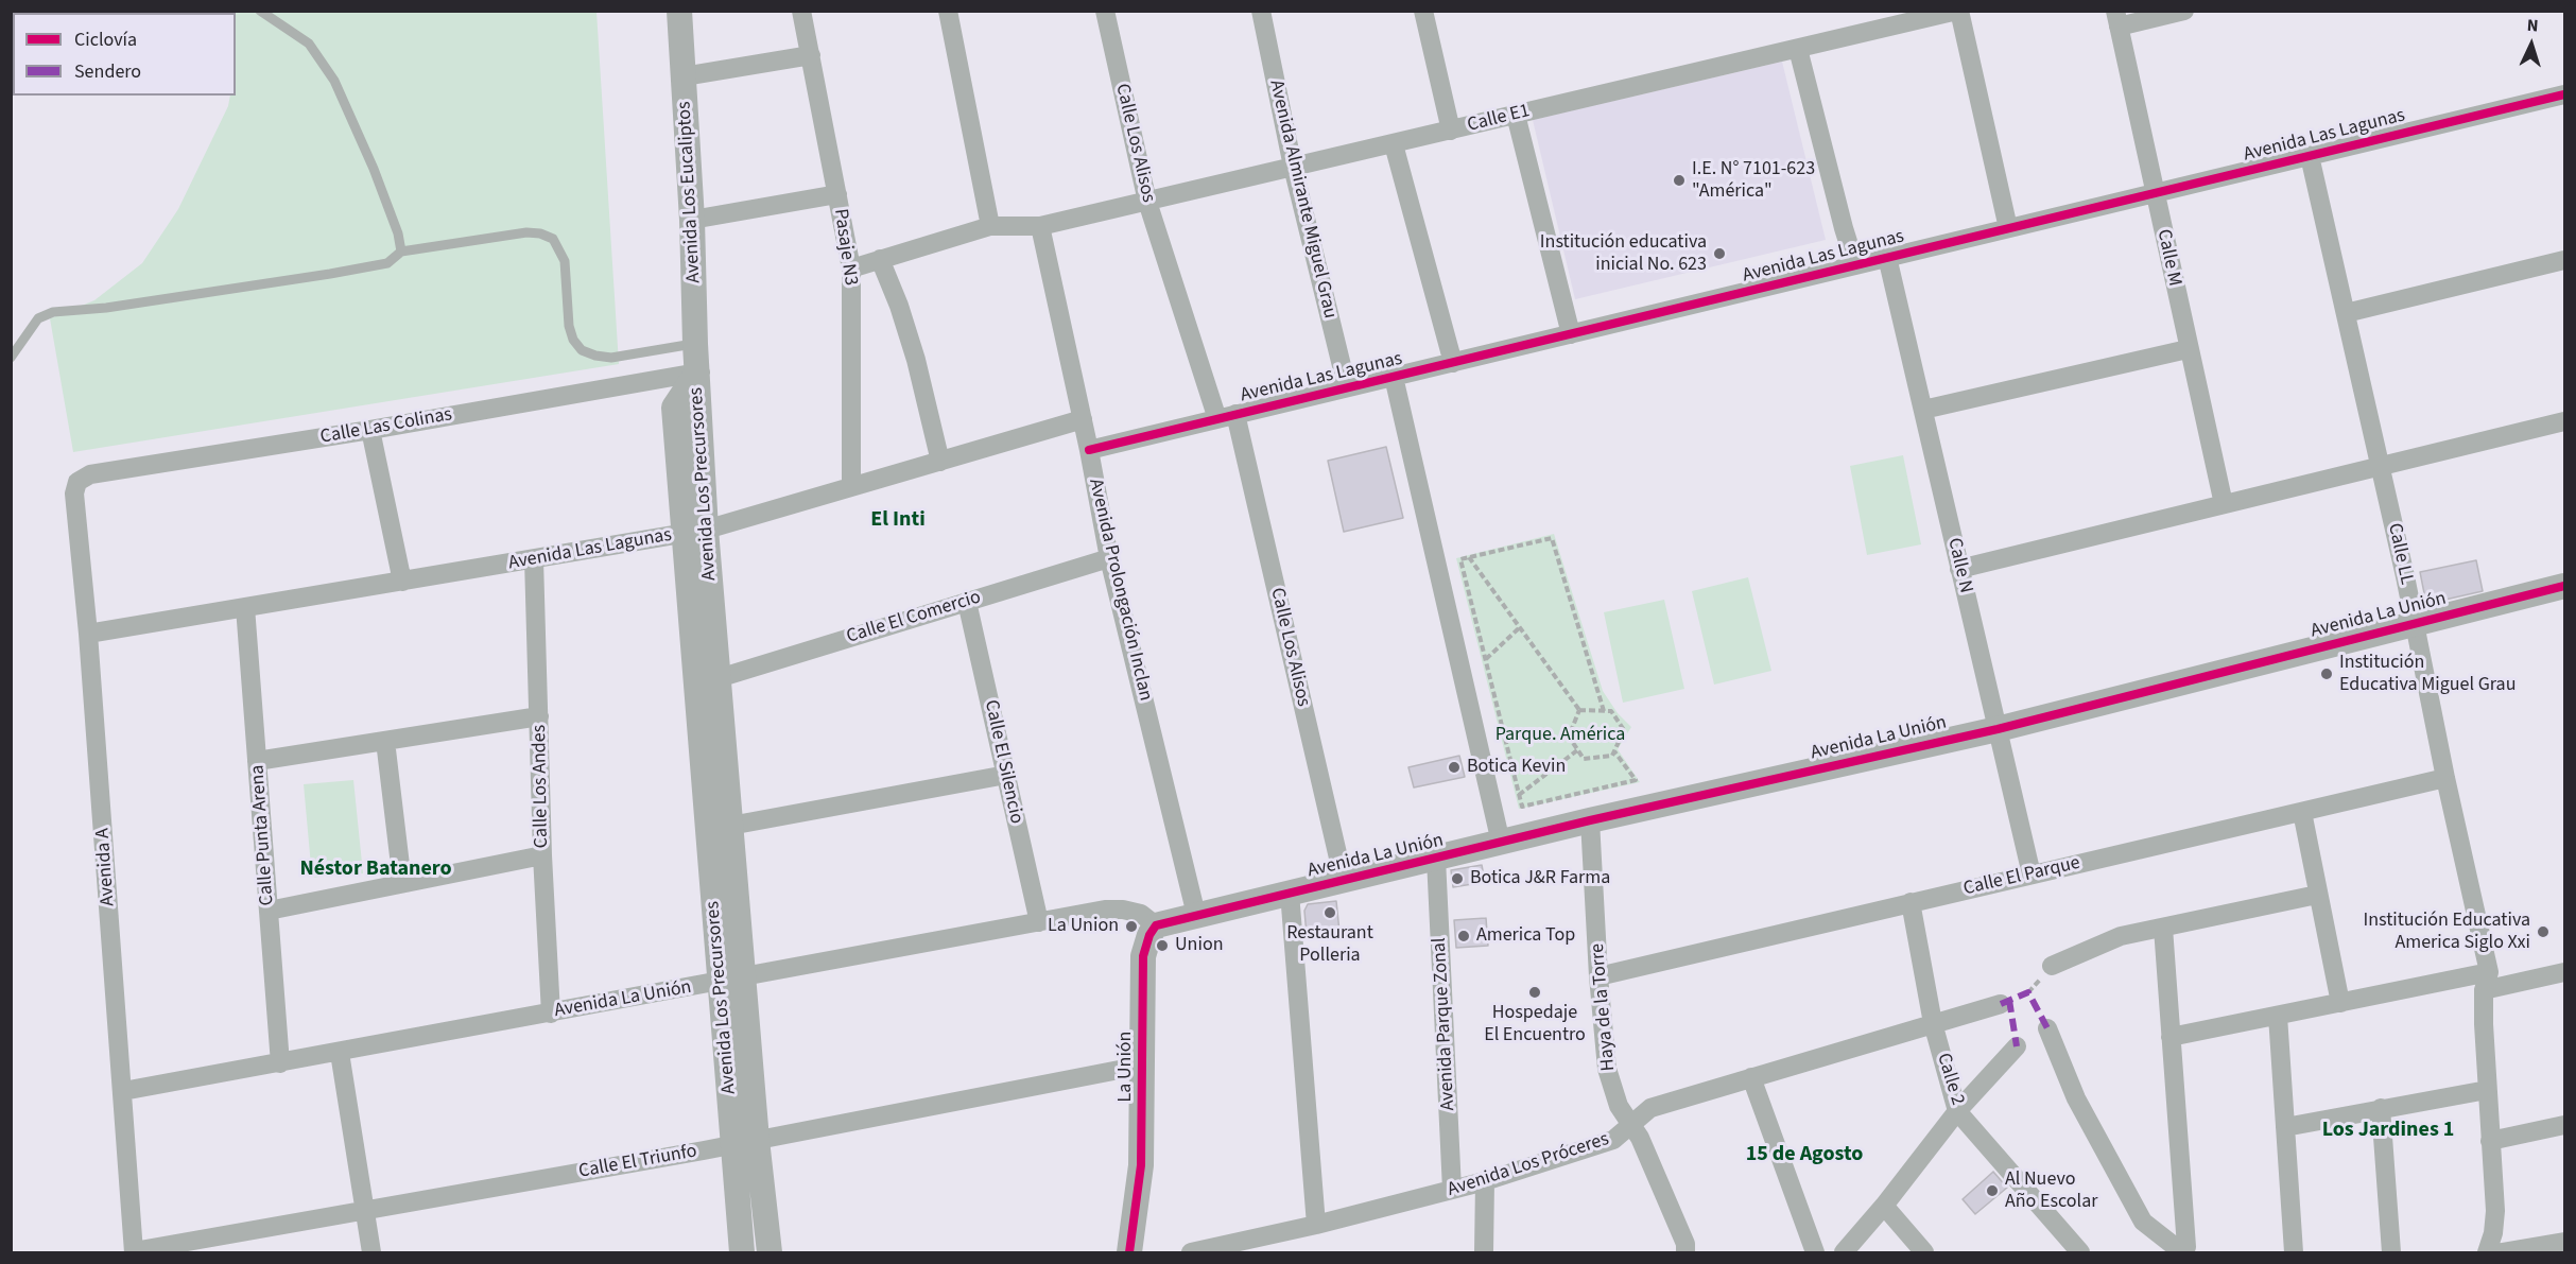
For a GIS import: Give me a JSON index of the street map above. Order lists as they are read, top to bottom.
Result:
{
  "streets": {
    "street": [
      "Calle E1",
      "Avenida Las Lagunas",
      "Calle Los Alisos",
      "Avenida Los Eucaliptos",
      "Avenida Almirante Miguel Grau",
      "Pasaje N3",
      "Calle M",
      "Calle Las Colinas",
      "Avenida Los Precursores",
      "Calle LL",
      "Calle N",
      "Avenida Prolongación Inclan",
      "Avenida La Unión",
      "Calle El Comercio",
      "Calle El Silencio",
      "Calle Los Andes",
      "Calle Punta Arena",
      "Avenida A",
      "Calle El Parque",
      "Haya de la Torre",
      "Avenida Parque Zonal",
      "La Unión",
      "Calle 2",
      "Calle El Triunfo",
      "Avenida Los Próceres"
    ]
  },
  "crossings": [
    ["Calle E1", "Calle Los Alisos"],
    ["Calle E1", "Avenida Almirante Miguel Grau"],
    ["Calle E1", "Pasaje N3"],
    ["Calle E1", "Avenida Prolongación Inclan"],
    ["Avenida Las Lagunas", "Calle Los Alisos"],
    ["Avenida Las Lagunas", "Avenida Almirante Miguel Grau"],
    ["Avenida Las Lagunas", "Pasaje N3"],
    ["Avenida Las Lagunas", "Calle M"],
    ["Avenida Las Lagunas", "Avenida Los Precursores"],
    ["Avenida Las Lagunas", "Calle LL"],
    ["Avenida Las Lagunas", "Calle N"],
    ["Avenida Las Lagunas", "Avenida Prolongación Inclan"],
    ["Avenida Las Lagunas", "Calle Los Andes"],
    ["Avenida Las Lagunas", "Calle Punta Arena"],
    ["Avenida Las Lagunas", "Avenida A"],
    ["Calle Los Alisos", "Avenida La Unión"],
    ["Avenida Los Eucaliptos", "Calle Las Colinas"],
    ["Avenida Los Eucaliptos", "Avenida Los Precursores"],
    ["Calle Las Colinas", "Avenida Los Precursores"],
    ["Calle Las Colinas", "Avenida A"],
    ["Avenida Los Precursores", "Avenida La Unión"],
    ["Avenida Los Precursores", "Calle El Comercio"],
    ["Avenida Los Precursores", "Calle El Triunfo"],
    ["Calle LL", "Avenida La Unión"],
    ["Calle LL", "Calle El Parque"],
    ["Calle N", "Avenida La Unión"],
    ["Calle N", "Calle El Parque"],
    ["Avenida Prolongación Inclan", "Avenida La Unión"],
    ["Avenida Prolongación Inclan", "Calle El Comercio"],
    ["Avenida La Unión", "Calle El Silencio"],
    ["Avenida La Unión", "Calle Los Andes"],
    ["Avenida La Unión", "Calle Punta Arena"],
    ["Avenida La Unión", "Avenida A"],
    ["Avenida La Unión", "Haya de la Torre"],
    ["Avenida La Unión", "Avenida Parque Zonal"],
    ["Avenida La Unión", "La Unión"],
    ["Calle El Comercio", "Calle El Silencio"],
    ["Avenida A", "Calle El Triunfo"],
    ["Calle El Parque", "Haya de la Torre"],
    ["Calle El Parque", "Calle 2"],
    ["Haya de la Torre", "Avenida Los Próceres"],
    ["Avenida Parque Zonal", "Avenida Los Próceres"],
    ["La Unión", "Calle El Triunfo"],
    ["Calle 2", "Avenida Los Próceres"]
  ],
  "districts": [
    "El Inti",
    "Néstor Batanero",
    "Los Jardines 1",
    "15 de Agosto"
  ],
  "parks": ["Parque. América"],
  "places": [
    "I.E. N° 7101-623 \"América\"",
    "Institución educativa inicial No. 623",
    "Institución Educativa Miguel Grau",
    "Botica Kevin",
    "Botica J&R Farma",
    "Restaurant Polleria",
    "La Union",
    "Institución Educativa America Siglo Xxi",
    "America Top",
    "Union",
    "Hospedaje El Encuentro",
    "Al Nuevo Año Escolar"
  ],
  "legend": ["Ciclovía", "Sendero"],
  "north": "top"
}
